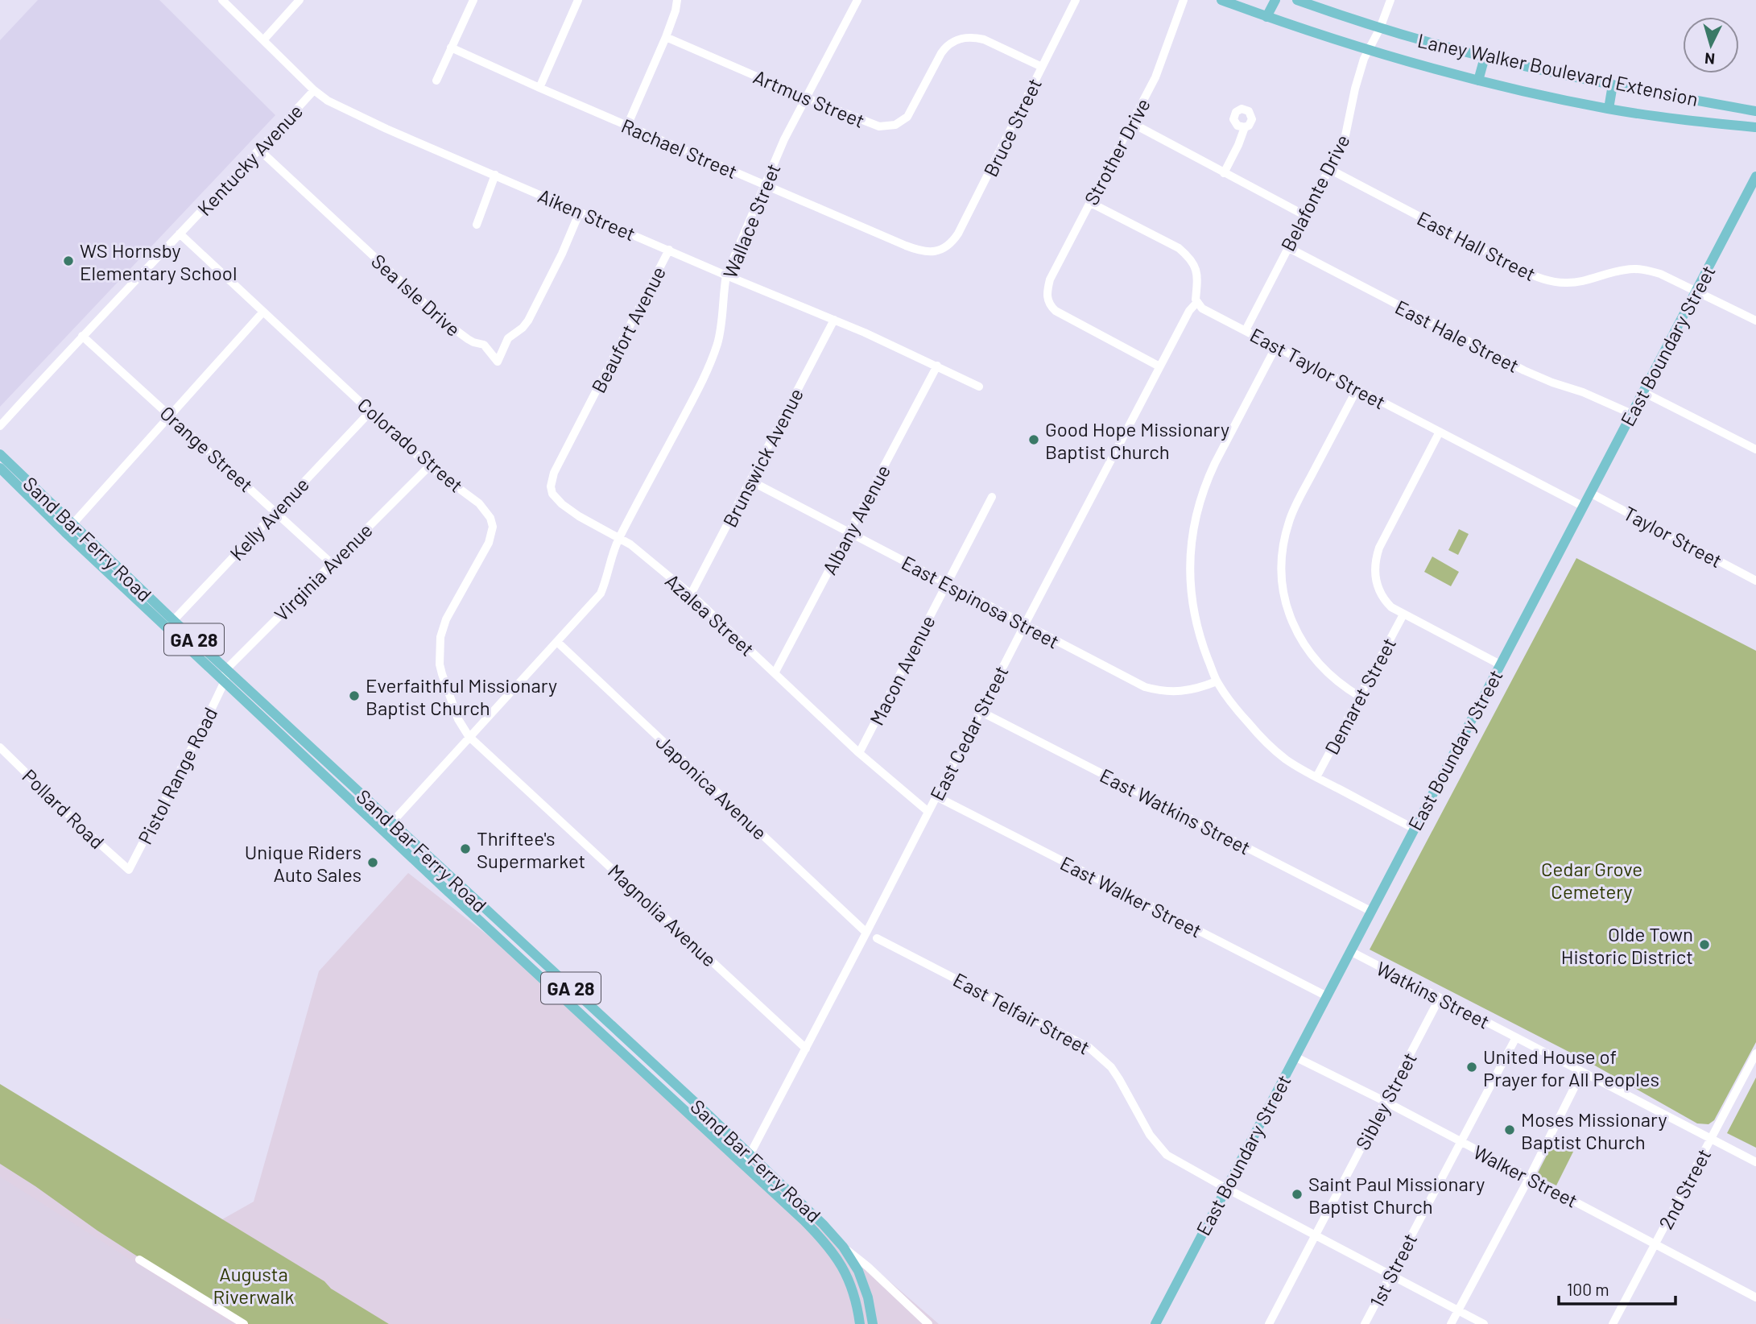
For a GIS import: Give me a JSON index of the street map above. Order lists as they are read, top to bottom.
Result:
{
  "streets": {
    "main road": [
      "Laney Walker Boulevard Extension",
      "East Boundary Street",
      "Sand Bar Ferry Road",
      "GA 28"
    ],
    "street": [
      "Artmus Street",
      "Bruce Street",
      "Rachael Street",
      "Strother Drive",
      "Kentucky Avenue",
      "Belafonte Drive",
      "Aiken Street",
      "Wallace Street",
      "East Hall Street",
      "Sea Isle Drive",
      "Beaufort Avenue",
      "East Hale Street",
      "East Taylor Street",
      "Colorado Street",
      "Orange Street",
      "Brunswick Avenue",
      "Kelly Avenue",
      "Albany Avenue",
      "Taylor Street",
      "Virginia Avenue",
      "East Espinosa Street",
      "Azalea Street",
      "Macon Avenue",
      "Demaret Street",
      "East Cedar Street",
      "Pistol Range Road",
      "Japonica Avenue",
      "Pollard Road",
      "East Watkins Street",
      "East Walker Street",
      "Magnolia Avenue",
      "Watkins Street",
      "East Telfair Street",
      "Sibley Street",
      "Walker Street",
      "2nd Street",
      "1st Street"
    ]
  },
  "crossings": [
    ["Laney Walker Boulevard Extension", "Belafonte Drive"],
    ["Artmus Street", "Bruce Street"],
    ["Artmus Street", "Wallace Street"],
    ["Bruce Street", "Rachael Street"],
    ["Rachael Street", "Wallace Street"],
    ["Strother Drive", "East Cedar Street"],
    ["Kentucky Avenue", "Aiken Street"],
    ["Kentucky Avenue", "Sea Isle Drive"],
    ["Kentucky Avenue", "Colorado Street"],
    ["Kentucky Avenue", "Orange Street"],
    ["Belafonte Drive", "East Hall Street"],
    ["Belafonte Drive", "East Hale Street"],
    ["Belafonte Drive", "East Taylor Street"],
    ["Aiken Street", "Wallace Street"],
    ["Aiken Street", "Sea Isle Drive"],
    ["Aiken Street", "Beaufort Avenue"],
    ["Aiken Street", "Brunswick Avenue"],
    ["Aiken Street", "Albany Avenue"],
    ["Wallace Street", "Colorado Street"],
    ["Wallace Street", "Sand Bar Ferry Road"],
    ["Wallace Street", "Azalea Street"],
    ["Wallace Street", "Japonica Avenue"],
    ["Wallace Street", "Magnolia Avenue"],
    ["East Hall Street", "East Boundary Street"],
    ["Beaufort Avenue", "Azalea Street"],
    ["East Hale Street", "East Boundary Street"],
    ["East Boundary Street", "East Taylor Street"],
    ["East Boundary Street", "Taylor Street"],
    ["East Boundary Street", "East Watkins Street"],
    ["East Boundary Street", "East Walker Street"],
    ["East Boundary Street", "Watkins Street"],
    ["East Boundary Street", "East Telfair Street"],
    ["East Boundary Street", "Walker Street"],
    ["East Taylor Street", "East Cedar Street"],
    ["Colorado Street", "Kelly Avenue"],
    ["Colorado Street", "Virginia Avenue"],
    ["Colorado Street", "Magnolia Avenue"],
    ["Orange Street", "Kelly Avenue"],
    ["Orange Street", "Virginia Avenue"],
    ["Brunswick Avenue", "East Espinosa Street"],
    ["Brunswick Avenue", "Azalea Street"],
    ["Kelly Avenue", "Sand Bar Ferry Road"],
    ["Albany Avenue", "East Espinosa Street"],
    ["Albany Avenue", "Azalea Street"],
    ["Sand Bar Ferry Road", "Virginia Avenue"],
    ["Sand Bar Ferry Road", "GA 28"],
    ["Sand Bar Ferry Road", "East Cedar Street"],
    ["Sand Bar Ferry Road", "Pistol Range Road"],
    ["East Espinosa Street", "Macon Avenue"],
    ["East Espinosa Street", "East Cedar Street"],
    ["Azalea Street", "Macon Avenue"],
    ["Azalea Street", "East Cedar Street"],
    ["East Cedar Street", "Japonica Avenue"],
    ["East Cedar Street", "East Watkins Street"],
    ["East Cedar Street", "East Walker Street"],
    ["East Cedar Street", "Magnolia Avenue"],
    ["Pistol Range Road", "Pollard Road"],
    ["Watkins Street", "Sibley Street"],
    ["Watkins Street", "2nd Street"],
    ["Watkins Street", "1st Street"],
    ["East Telfair Street", "Sibley Street"],
    ["East Telfair Street", "1st Street"],
    ["Sibley Street", "Walker Street"],
    ["Walker Street", "2nd Street"],
    ["Walker Street", "1st Street"]
  ],
  "parks": ["Cedar Grove Cemetery", "Augusta Riverwalk"],
  "places": [
    "WS Hornsby Elementary School",
    "Good Hope Missionary Baptist Church",
    "Everfaithful Missionary Baptist Church",
    "Thriftee's Supermarket",
    "Unique Riders Auto Sales",
    "Olde Town Historic District",
    "United House of Prayer for All Peoples",
    "Moses Missionary Baptist Church",
    "Saint Paul Missionary Baptist Church"
  ],
  "scale_bar": "100 m",
  "north": "bottom"
}
